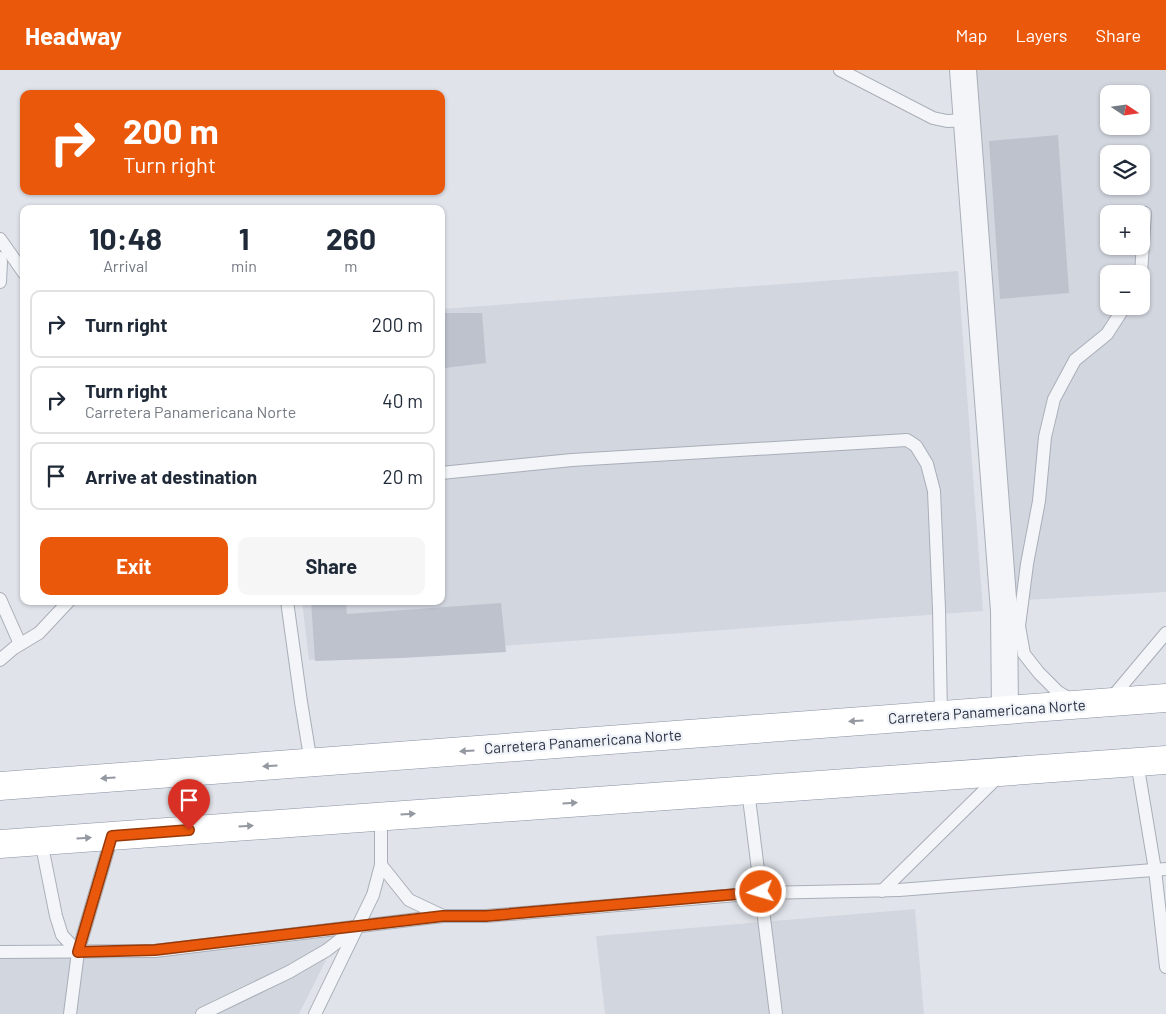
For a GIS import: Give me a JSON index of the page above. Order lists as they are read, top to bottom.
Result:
{
  "streets": {
    "highway": ["Carretera Panamericana Norte"]
  },
  "north": "right",
  "page": {
    "header": "Headway",
    "nav": ["Map", "Layers", "Share"],
    "map_buttons": ["+", "−"],
    "turn": ["200 m", "Turn right"],
    "eta": [
      "10:48",
      "Arrival",
      "1",
      "min",
      "260",
      "m"
    ],
    "list": [
      {
        "name": "Turn right",
        "value": "200 m"
      },
      {
        "name": "Turn right",
        "note": "Carretera Panamericana Norte",
        "value": "40 m"
      },
      {
        "name": "Arrive at destination",
        "value": "20 m"
      }
    ],
    "buttons": ["Exit", "Share"]
  }
}
